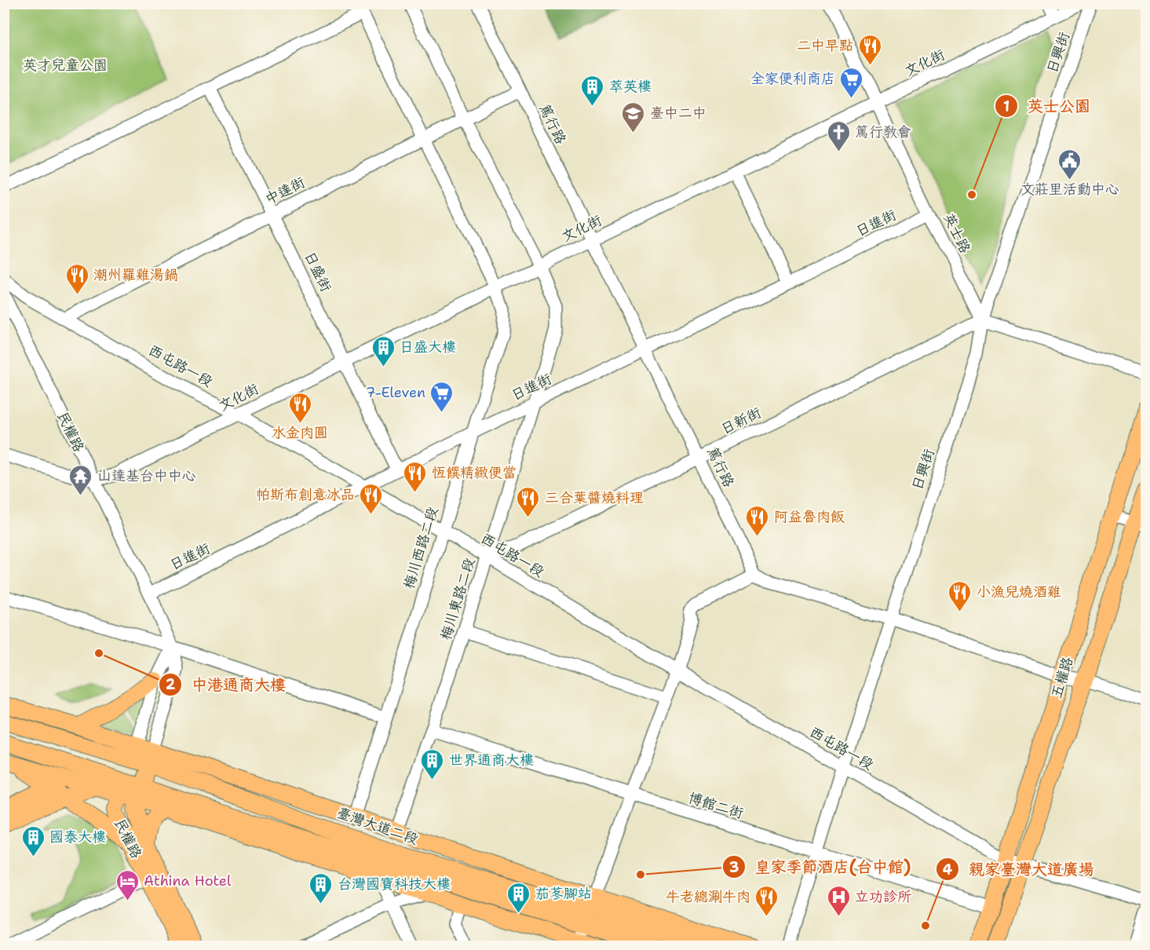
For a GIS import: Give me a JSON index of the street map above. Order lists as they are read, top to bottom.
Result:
{
  "streets": {
    "main road": ["民權路", "五權路", "臺灣大道二段"],
    "street": [
      "日興街",
      "文化街",
      "篤行路",
      "中達街",
      "日進街",
      "英士路",
      "日盛街",
      "西屯路一段",
      "日新街",
      "梅川西路二段",
      "梅川東路二段",
      "博館二街"
    ]
  },
  "crossings": [
    ["日興街", "英士路"],
    ["日興街", "西屯路一段"],
    ["日興街", "日新街"],
    ["日興街", "博館二街"],
    ["文化街", "篤行路"],
    ["文化街", "英士路"],
    ["文化街", "日盛街"],
    ["文化街", "西屯路一段"],
    ["文化街", "民權路"],
    ["文化街", "梅川西路二段"],
    ["文化街", "梅川東路二段"],
    ["篤行路", "中達街"],
    ["篤行路", "日進街"],
    ["篤行路", "日新街"],
    ["中達街", "日盛街"],
    ["中達街", "西屯路一段"],
    ["中達街", "梅川西路二段"],
    ["中達街", "梅川東路二段"],
    ["日進街", "英士路"],
    ["日進街", "日盛街"],
    ["日進街", "西屯路一段"],
    ["日進街", "民權路"],
    ["日進街", "梅川西路二段"],
    ["日進街", "梅川東路二段"],
    ["英士路", "日新街"],
    ["西屯路一段", "日新街"],
    ["西屯路一段", "梅川西路二段"],
    ["西屯路一段", "梅川東路二段"],
    ["西屯路一段", "五權路"],
    ["日新街", "梅川東路二段"],
    ["民權路", "臺灣大道二段"],
    ["梅川西路二段", "臺灣大道二段"],
    ["梅川東路二段", "博館二街"],
    ["梅川東路二段", "臺灣大道二段"],
    ["五權路", "博館二街"]
  ],
  "parks": ["英才兒童公園"],
  "places": {
    "restaurant": [
      "二中早點",
      "潮州羅雞湯鍋",
      "水金肉圓",
      "恆饌精緻便當",
      "帕斯布創意冰品",
      "三合葉醬燒料理",
      "阿益魯肉飯",
      "小漁兒燒酒雞",
      "牛老總涮牛肉"
    ],
    "supermarket": ["全家便利商店", "7-Eleven"],
    "building": [
      "萃英樓",
      "日盛大樓",
      "世界通商大樓",
      "國泰大樓",
      "台灣國寶科技大樓",
      "茄苳腳站"
    ],
    "school or university": ["臺中二中"],
    "church": ["篤行教會"],
    "public building": ["文莊里活動中心"],
    "other": [
      "英士公園",
      "中港通商大樓",
      "皇家季節酒店(台中館)",
      "親家臺灣大道廣場"
    ],
    "temple": ["山達基台中中心"],
    "hotel": ["Athina Hotel"],
    "hospital": ["立功診所"]
  }
}
